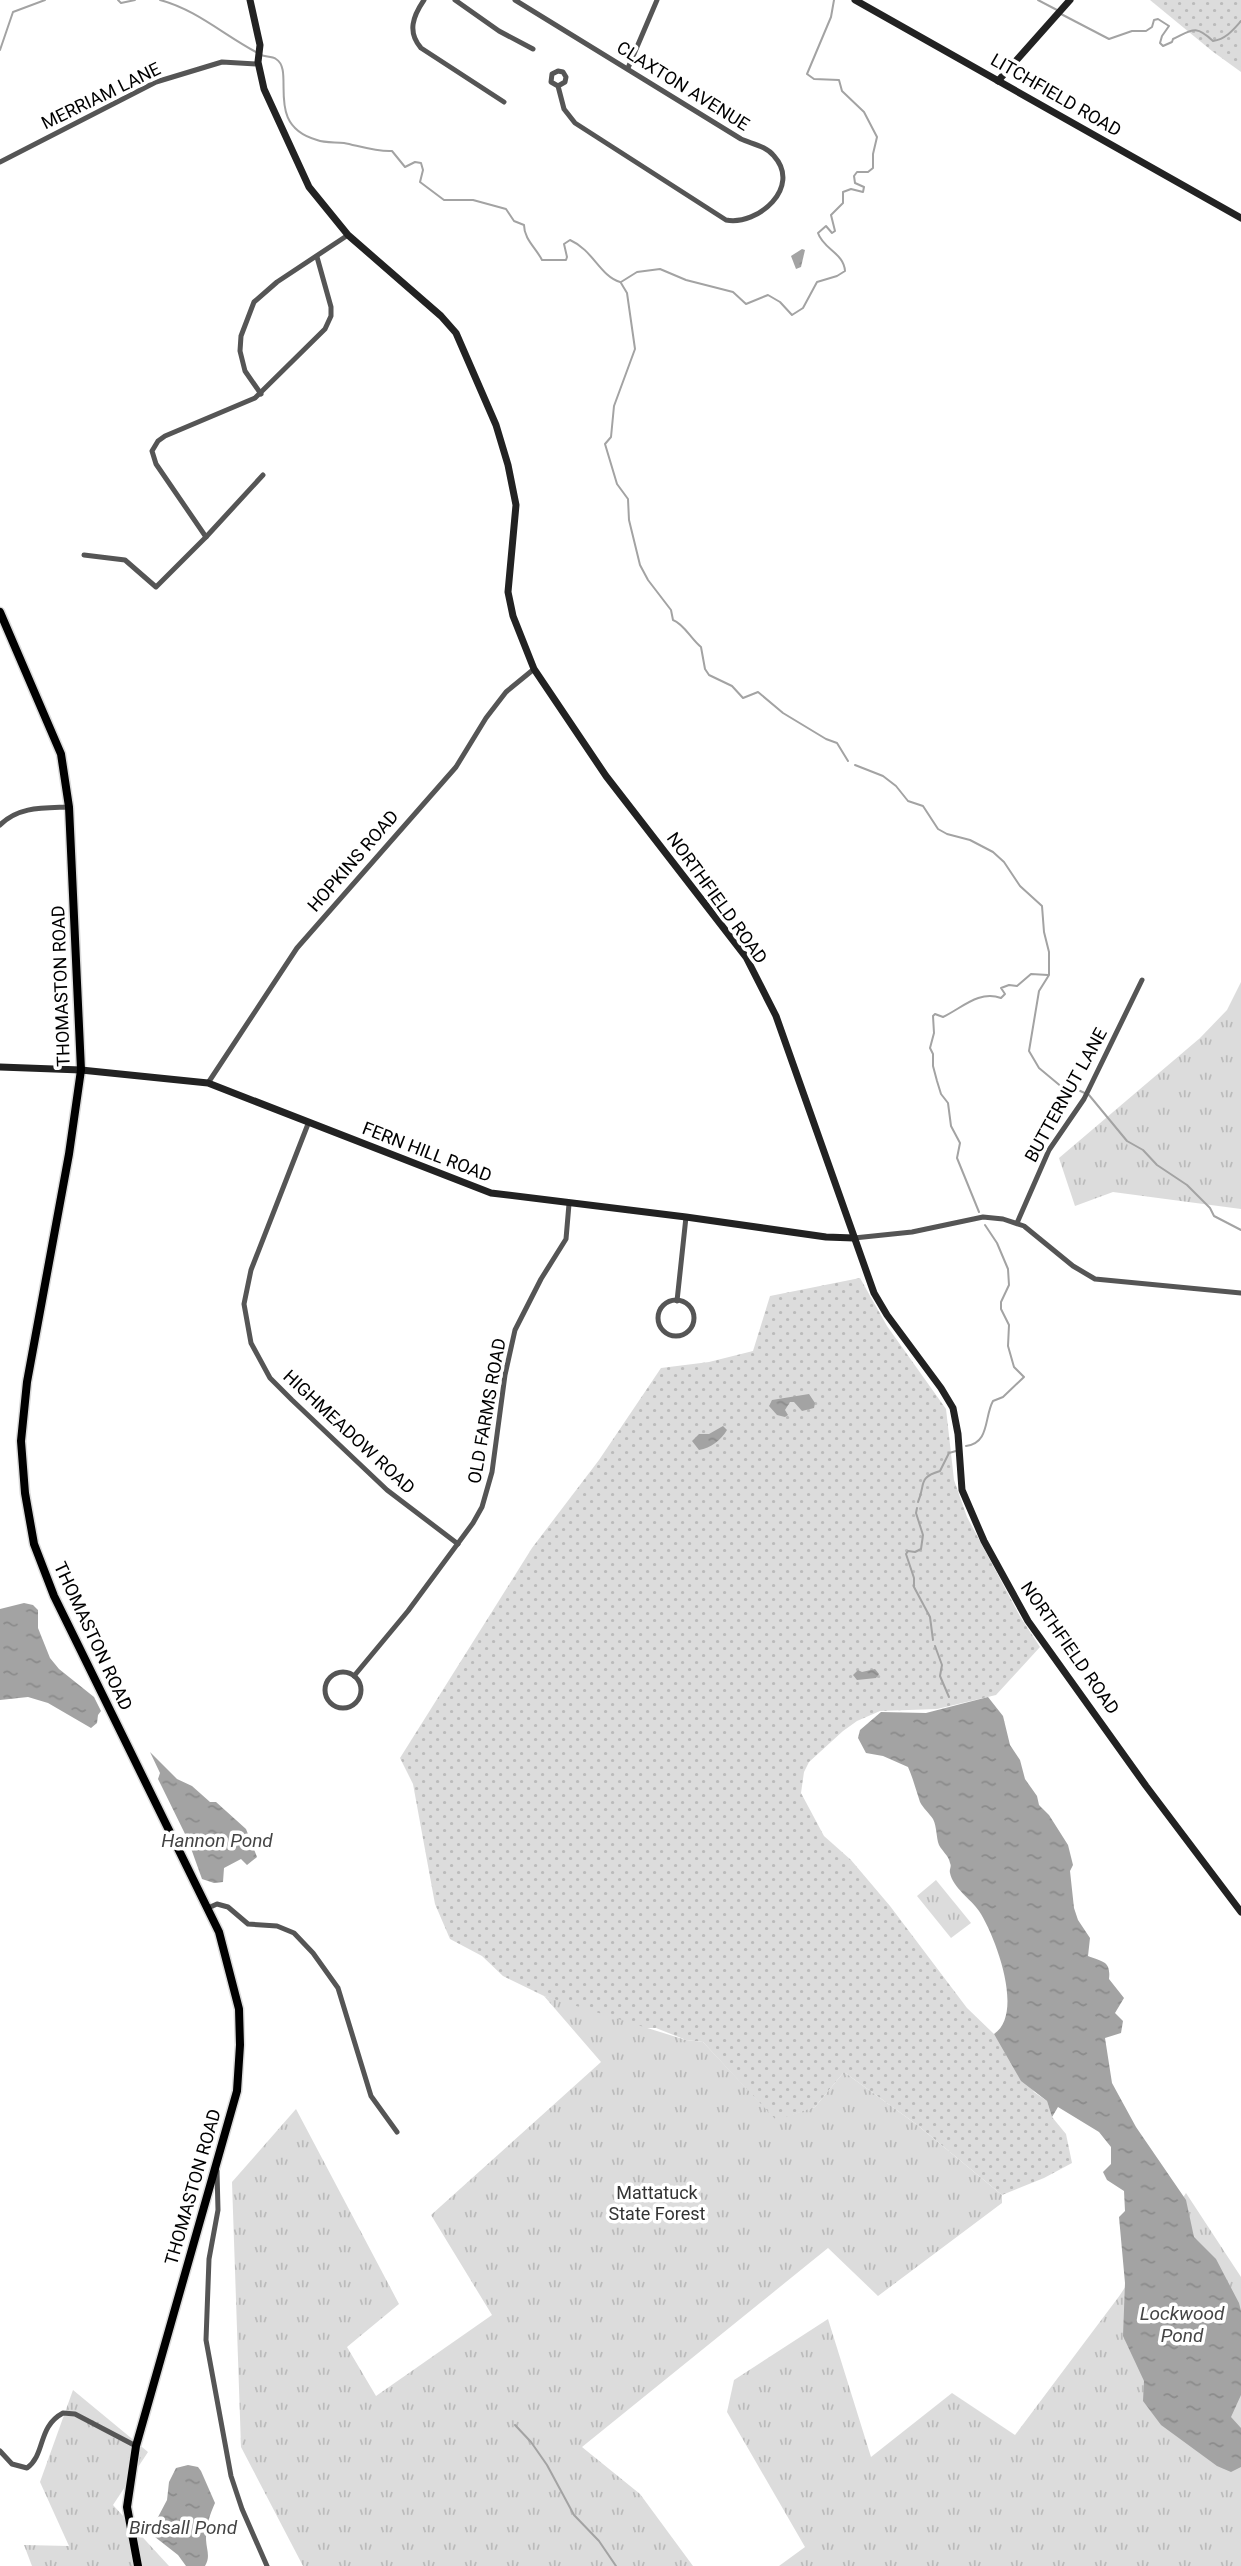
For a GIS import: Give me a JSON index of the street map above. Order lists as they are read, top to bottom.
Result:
{
  "streets": {
    "main road": ["THOMASTON ROAD"],
    "street": [
      "CLAXTON AVENUE",
      "LITCHFIELD ROAD",
      "MERRIAM LANE",
      "HOPKINS ROAD",
      "NORTHFIELD ROAD",
      "BUTTERNUT LANE",
      "FERN HILL ROAD",
      "OLD FARMS ROAD",
      "HIGHMEADOW ROAD"
    ]
  },
  "crossings": [
    ["MERRIAM LANE", "NORTHFIELD ROAD"],
    ["HOPKINS ROAD", "NORTHFIELD ROAD"],
    ["HOPKINS ROAD", "FERN HILL ROAD"],
    ["NORTHFIELD ROAD", "FERN HILL ROAD"],
    ["THOMASTON ROAD", "FERN HILL ROAD"],
    ["FERN HILL ROAD", "OLD FARMS ROAD"],
    ["FERN HILL ROAD", "HIGHMEADOW ROAD"],
    ["OLD FARMS ROAD", "HIGHMEADOW ROAD"]
  ],
  "water": ["Hannon Pond", "Lockwood Pond", "Birdsall Pond"],
  "parks": ["Mattatuck State Forest"]
}
